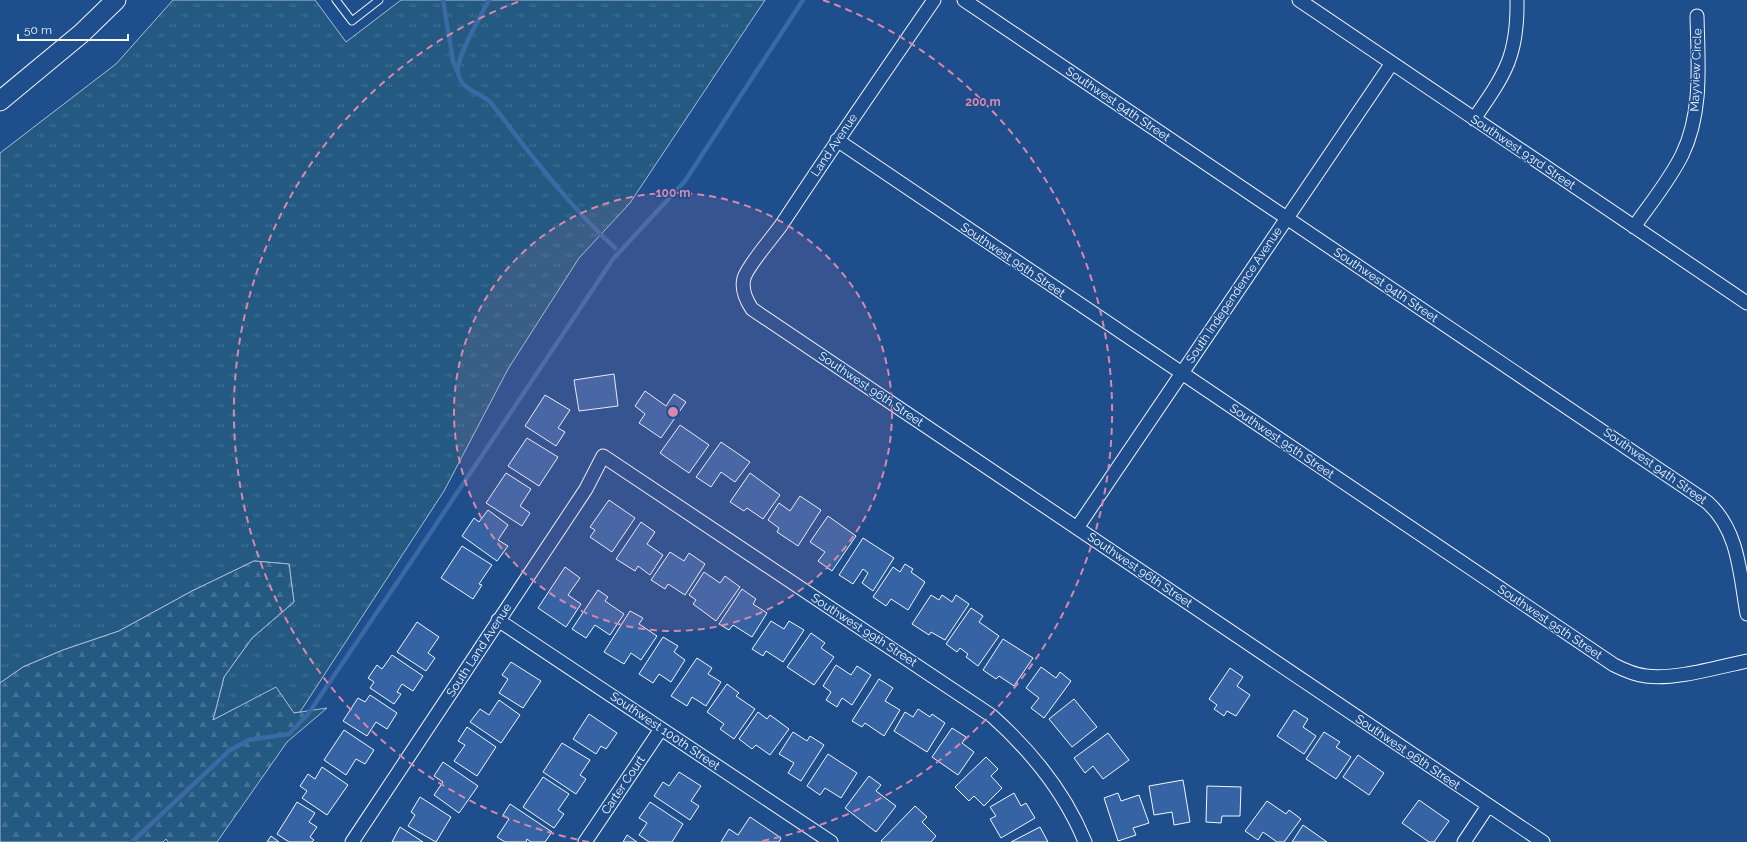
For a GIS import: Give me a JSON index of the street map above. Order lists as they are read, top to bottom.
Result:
{
  "streets": {
    "street": [
      "Mayview Circle",
      "Southwest 94th Street",
      "Land Avenue",
      "Southwest 93rd Street",
      "Southwest 95th Street",
      "South Independence Avenue",
      "Southwest 96th Street",
      "Southwest 99th Street",
      "South Land Avenue",
      "Southwest 100th Street",
      "Carter Court"
    ]
  },
  "crossings": [
    ["Mayview Circle", "Southwest 93rd Street"],
    ["Southwest 94th Street", "South Independence Avenue"],
    ["Land Avenue", "Southwest 95th Street"],
    ["Land Avenue", "Southwest 96th Street"],
    ["Southwest 93rd Street", "South Independence Avenue"],
    ["Southwest 95th Street", "South Independence Avenue"],
    ["South Independence Avenue", "Southwest 96th Street"],
    ["Southwest 99th Street", "South Land Avenue"],
    ["South Land Avenue", "Southwest 100th Street"],
    ["Southwest 100th Street", "Carter Court"]
  ],
  "scale_bar": "50 m",
  "rings": ["200 m", "100 m"]
}
